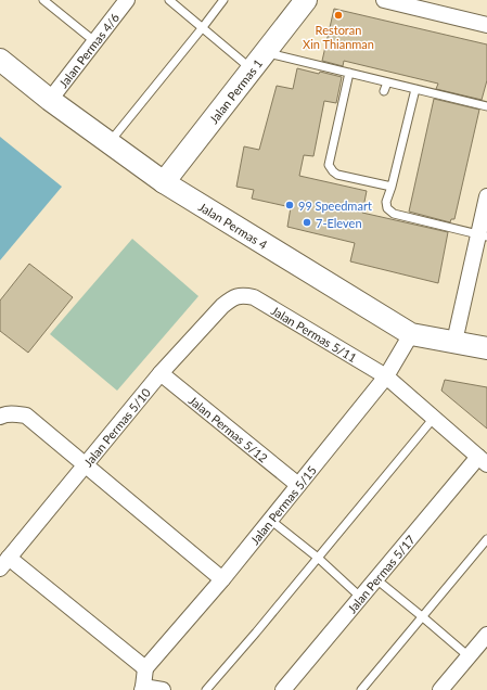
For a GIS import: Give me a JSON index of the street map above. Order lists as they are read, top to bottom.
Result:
{
  "streets": {
    "street": [
      "Jalan Permas 4/6",
      "Jalan Permas 1",
      "Jalan Permas 4",
      "Jalan Permas 5/11",
      "Jalan Permas 5/10",
      "Jalan Permas 5/12",
      "Jalan Permas 5/15",
      "Jalan Permas 5/17"
    ]
  },
  "crossings": [
    ["Jalan Permas 4/6", "Jalan Permas 4"],
    ["Jalan Permas 1", "Jalan Permas 4"],
    ["Jalan Permas 4", "Jalan Permas 5/15"],
    ["Jalan Permas 5/11", "Jalan Permas 5/10"],
    ["Jalan Permas 5/11", "Jalan Permas 5/15"],
    ["Jalan Permas 5/11", "Jalan Permas 5/17"],
    ["Jalan Permas 5/10", "Jalan Permas 5/12"],
    ["Jalan Permas 5/12", "Jalan Permas 5/15"]
  ],
  "places": ["Restoran Xin Thianman", "99 Speedmart", "7-Eleven"]
}
